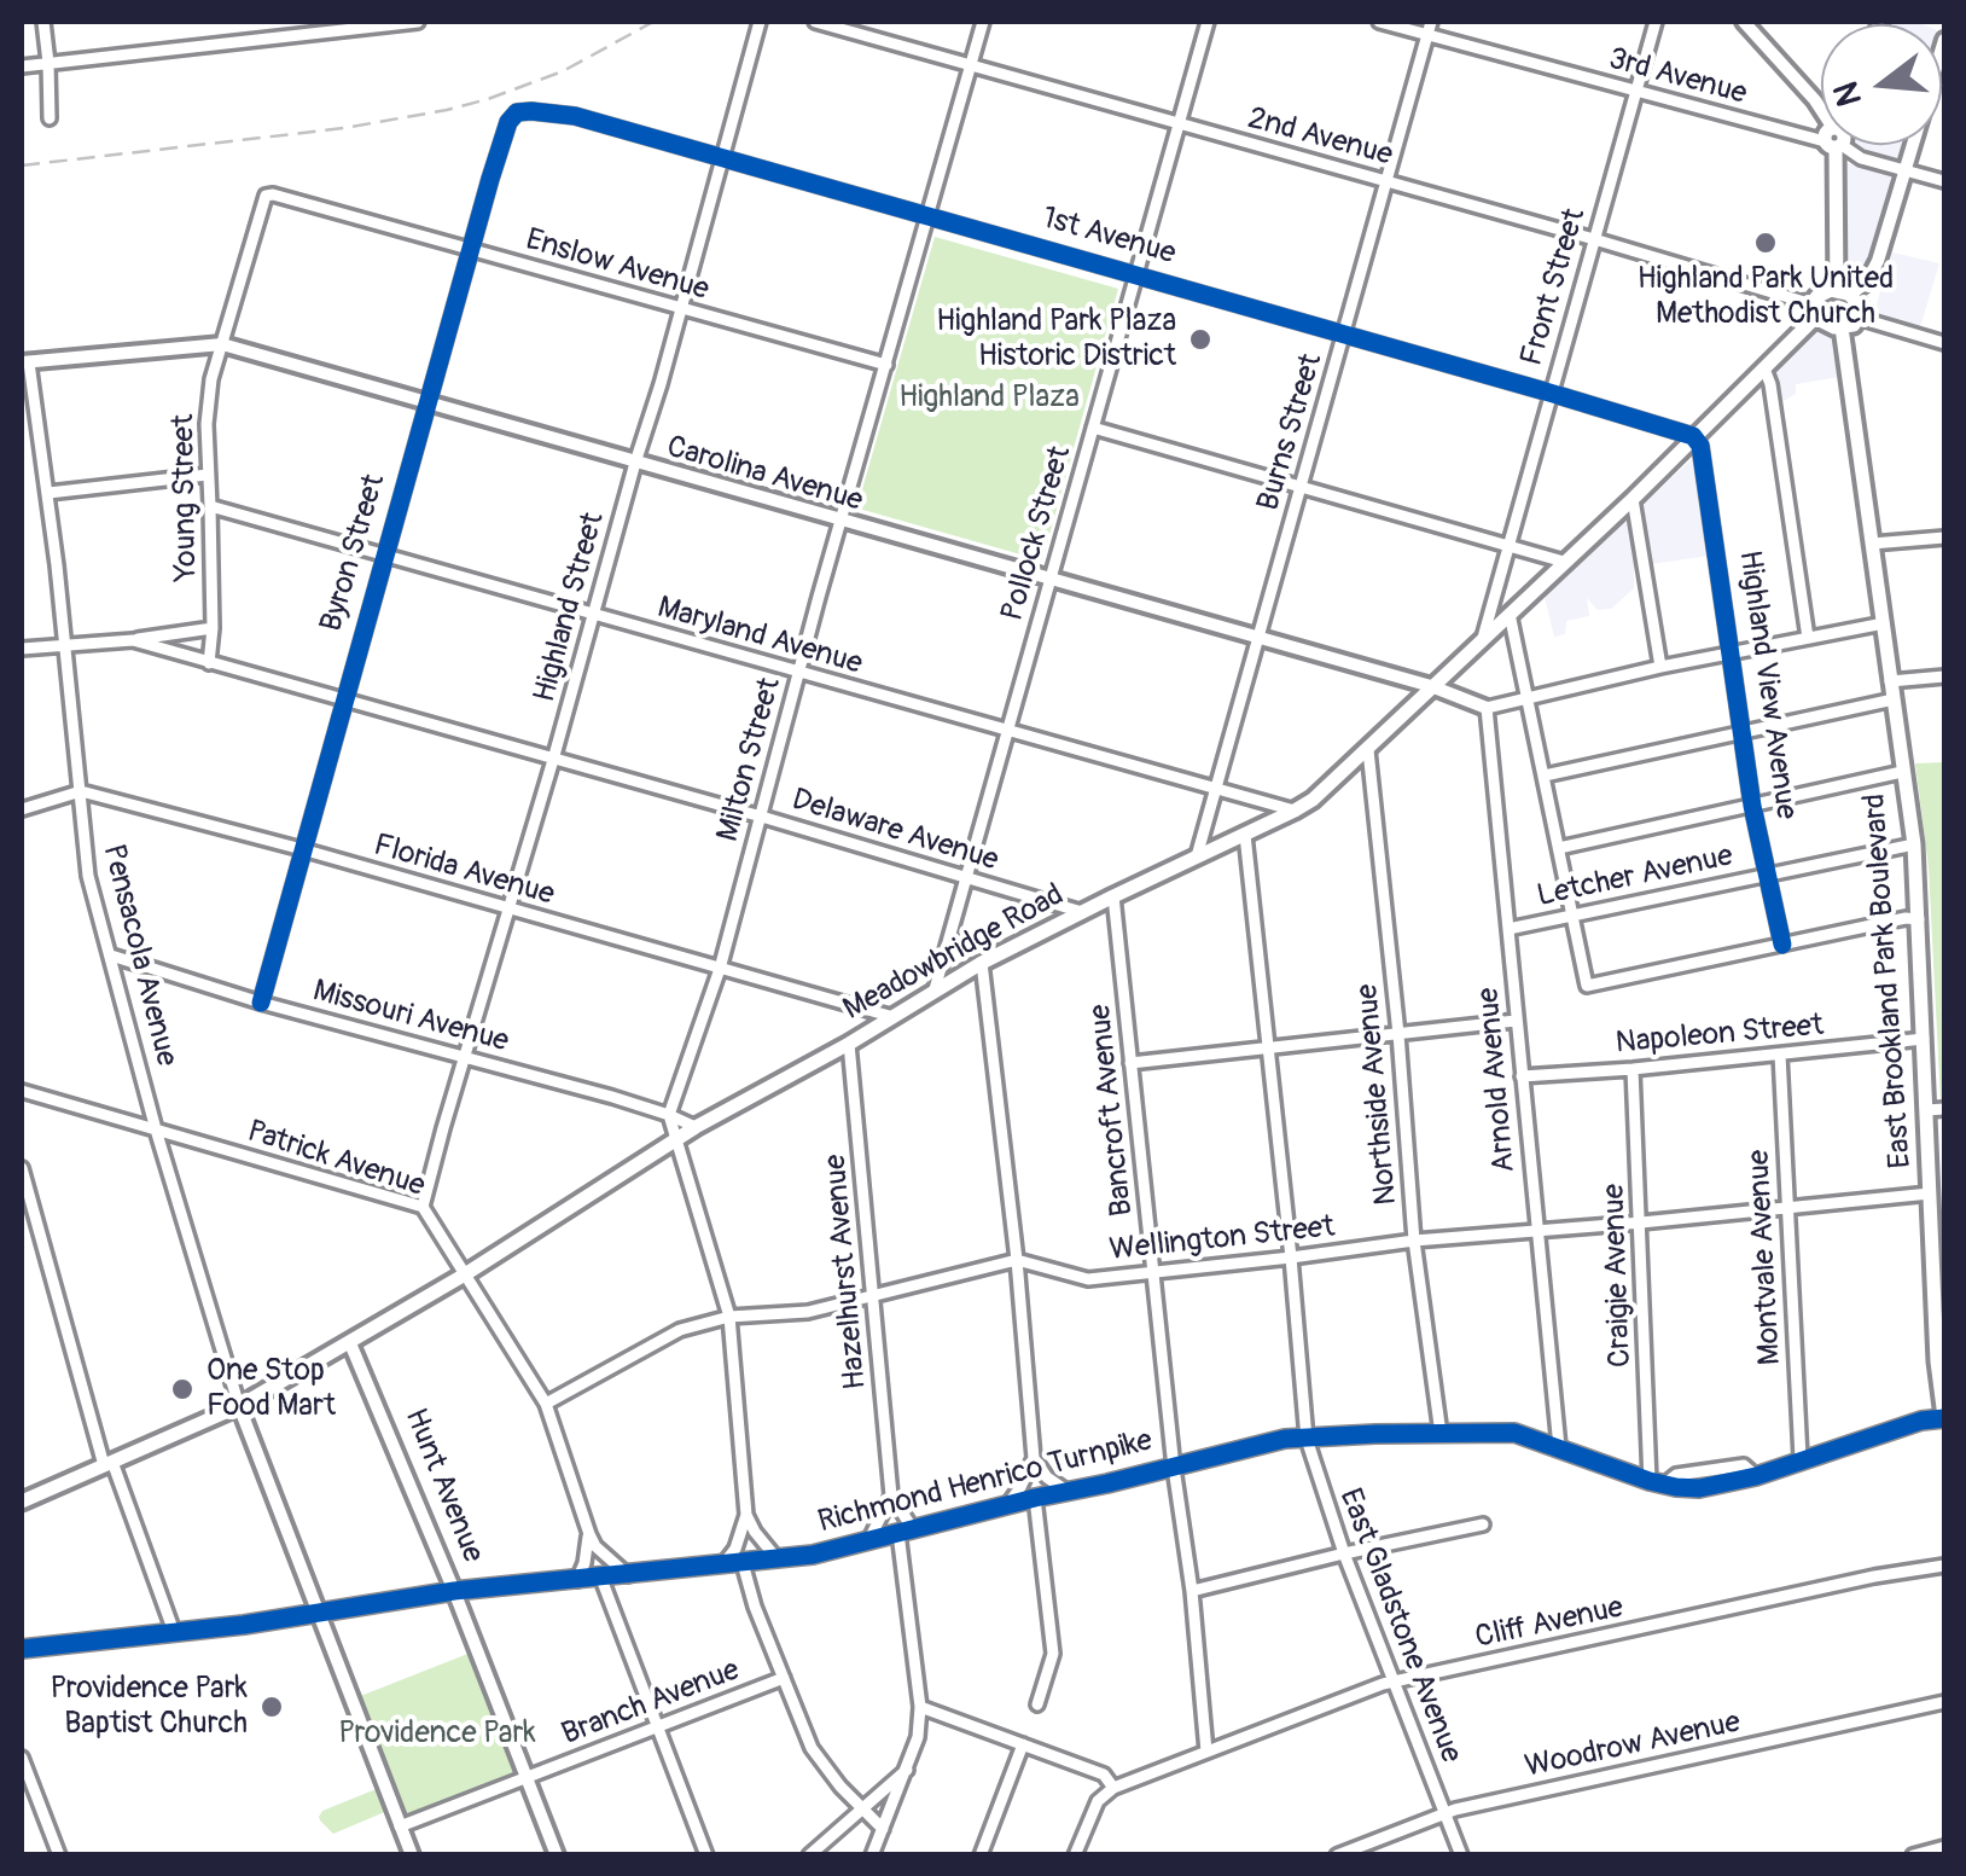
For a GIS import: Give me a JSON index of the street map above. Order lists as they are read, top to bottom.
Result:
{
  "streets": {
    "main road": ["Meadowbridge Road", "East Brookland Park Boulevard"],
    "street": [
      "3rd Avenue",
      "2nd Avenue",
      "1st Avenue",
      "Enslow Avenue",
      "Front Street",
      "Burns Street",
      "Carolina Avenue",
      "Young Street",
      "Pollock Street",
      "Byron Street",
      "Highland Street",
      "Maryland Avenue",
      "Highland View Avenue",
      "Milton Street",
      "Delaware Avenue",
      "Florida Avenue",
      "Letcher Avenue",
      "Pensacola Avenue",
      "Missouri Avenue",
      "Napoleon Street",
      "Arnold Avenue",
      "Northside Avenue",
      "Bancroft Avenue",
      "Patrick Avenue",
      "Wellington Street",
      "Montvale Avenue",
      "Hazelhurst Avenue",
      "Craigie Avenue",
      "Richmond Henrico Turnpike",
      "Hunt Avenue",
      "Cliff Avenue",
      "East Gladstone Avenue",
      "Branch Avenue",
      "Woodrow Avenue"
    ]
  },
  "crossings": [
    ["3rd Avenue", "Front Street"],
    ["3rd Avenue", "Burns Street"],
    ["2nd Avenue", "Front Street"],
    ["2nd Avenue", "Burns Street"],
    ["2nd Avenue", "Pollock Street"],
    ["2nd Avenue", "Milton Street"],
    ["2nd Avenue", "Meadowbridge Road"],
    ["2nd Avenue", "East Brookland Park Boulevard"],
    ["1st Avenue", "Front Street"],
    ["1st Avenue", "Burns Street"],
    ["1st Avenue", "Pollock Street"],
    ["1st Avenue", "Byron Street"],
    ["1st Avenue", "Highland Street"],
    ["1st Avenue", "Highland View Avenue"],
    ["1st Avenue", "Milton Street"],
    ["1st Avenue", "Meadowbridge Road"],
    ["Enslow Avenue", "Young Street"],
    ["Enslow Avenue", "Byron Street"],
    ["Enslow Avenue", "Highland Street"],
    ["Enslow Avenue", "Milton Street"],
    ["Front Street", "Meadowbridge Road"],
    ["Burns Street", "Carolina Avenue"],
    ["Burns Street", "Maryland Avenue"],
    ["Burns Street", "Meadowbridge Road"],
    ["Carolina Avenue", "Young Street"],
    ["Carolina Avenue", "Pollock Street"],
    ["Carolina Avenue", "Byron Street"],
    ["Carolina Avenue", "Highland Street"],
    ["Carolina Avenue", "Milton Street"],
    ["Carolina Avenue", "Meadowbridge Road"],
    ["Carolina Avenue", "Pensacola Avenue"],
    ["Carolina Avenue", "Arnold Avenue"],
    ["Young Street", "Maryland Avenue"],
    ["Young Street", "Delaware Avenue"],
    ["Pollock Street", "Maryland Avenue"],
    ["Pollock Street", "Delaware Avenue"],
    ["Pollock Street", "Meadowbridge Road"],
    ["Byron Street", "Maryland Avenue"],
    ["Byron Street", "Delaware Avenue"],
    ["Byron Street", "Florida Avenue"],
    ["Byron Street", "Missouri Avenue"],
    ["Highland Street", "Maryland Avenue"],
    ["Highland Street", "Delaware Avenue"],
    ["Highland Street", "Florida Avenue"],
    ["Highland Street", "Missouri Avenue"],
    ["Highland Street", "Patrick Avenue"],
    ["Maryland Avenue", "Milton Street"],
    ["Maryland Avenue", "Meadowbridge Road"],
    ["Highland View Avenue", "Letcher Avenue"],
    ["Highland View Avenue", "Meadowbridge Road"],
    ["Milton Street", "Delaware Avenue"],
    ["Milton Street", "Florida Avenue"],
    ["Milton Street", "Missouri Avenue"],
    ["Delaware Avenue", "Meadowbridge Road"],
    ["Delaware Avenue", "Pensacola Avenue"],
    ["Florida Avenue", "Meadowbridge Road"],
    ["Florida Avenue", "Pensacola Avenue"],
    ["Letcher Avenue", "East Brookland Park Boulevard"],
    ["Letcher Avenue", "Arnold Avenue"],
    ["Meadowbridge Road", "Pensacola Avenue"],
    ["Meadowbridge Road", "East Brookland Park Boulevard"],
    ["Meadowbridge Road", "Missouri Avenue"],
    ["Meadowbridge Road", "Northside Avenue"],
    ["Meadowbridge Road", "Bancroft Avenue"],
    ["Meadowbridge Road", "Patrick Avenue"],
    ["Meadowbridge Road", "Hazelhurst Avenue"],
    ["Meadowbridge Road", "Hunt Avenue"],
    ["Meadowbridge Road", "East Gladstone Avenue"],
    ["Pensacola Avenue", "Missouri Avenue"],
    ["Pensacola Avenue", "Patrick Avenue"],
    ["East Brookland Park Boulevard", "Napoleon Street"],
    ["East Brookland Park Boulevard", "Wellington Street"],
    ["East Brookland Park Boulevard", "Richmond Henrico Turnpike"],
    ["Napoleon Street", "Arnold Avenue"],
    ["Napoleon Street", "Montvale Avenue"],
    ["Napoleon Street", "Craigie Avenue"],
    ["Arnold Avenue", "Wellington Street"],
    ["Arnold Avenue", "Richmond Henrico Turnpike"],
    ["Northside Avenue", "Wellington Street"],
    ["Northside Avenue", "Richmond Henrico Turnpike"],
    ["Bancroft Avenue", "Wellington Street"],
    ["Bancroft Avenue", "Richmond Henrico Turnpike"],
    ["Bancroft Avenue", "Cliff Avenue"],
    ["Patrick Avenue", "Wellington Street"],
    ["Patrick Avenue", "Richmond Henrico Turnpike"],
    ["Wellington Street", "Montvale Avenue"],
    ["Wellington Street", "Hazelhurst Avenue"],
    ["Wellington Street", "Craigie Avenue"],
    ["Wellington Street", "East Gladstone Avenue"],
    ["Montvale Avenue", "Richmond Henrico Turnpike"],
    ["Hazelhurst Avenue", "Richmond Henrico Turnpike"],
    ["Craigie Avenue", "Richmond Henrico Turnpike"],
    ["Richmond Henrico Turnpike", "Hunt Avenue"],
    ["Richmond Henrico Turnpike", "East Gladstone Avenue"],
    ["Hunt Avenue", "Branch Avenue"],
    ["Cliff Avenue", "East Gladstone Avenue"],
    ["East Gladstone Avenue", "Woodrow Avenue"]
  ],
  "parks": ["Highland Plaza", "Providence Park"],
  "places": [
    "Highland Park United Methodist Church",
    "Highland Park Plaza Historic District",
    "One Stop Food Mart",
    "Providence Park Baptist Church"
  ],
  "north": "left"
}
